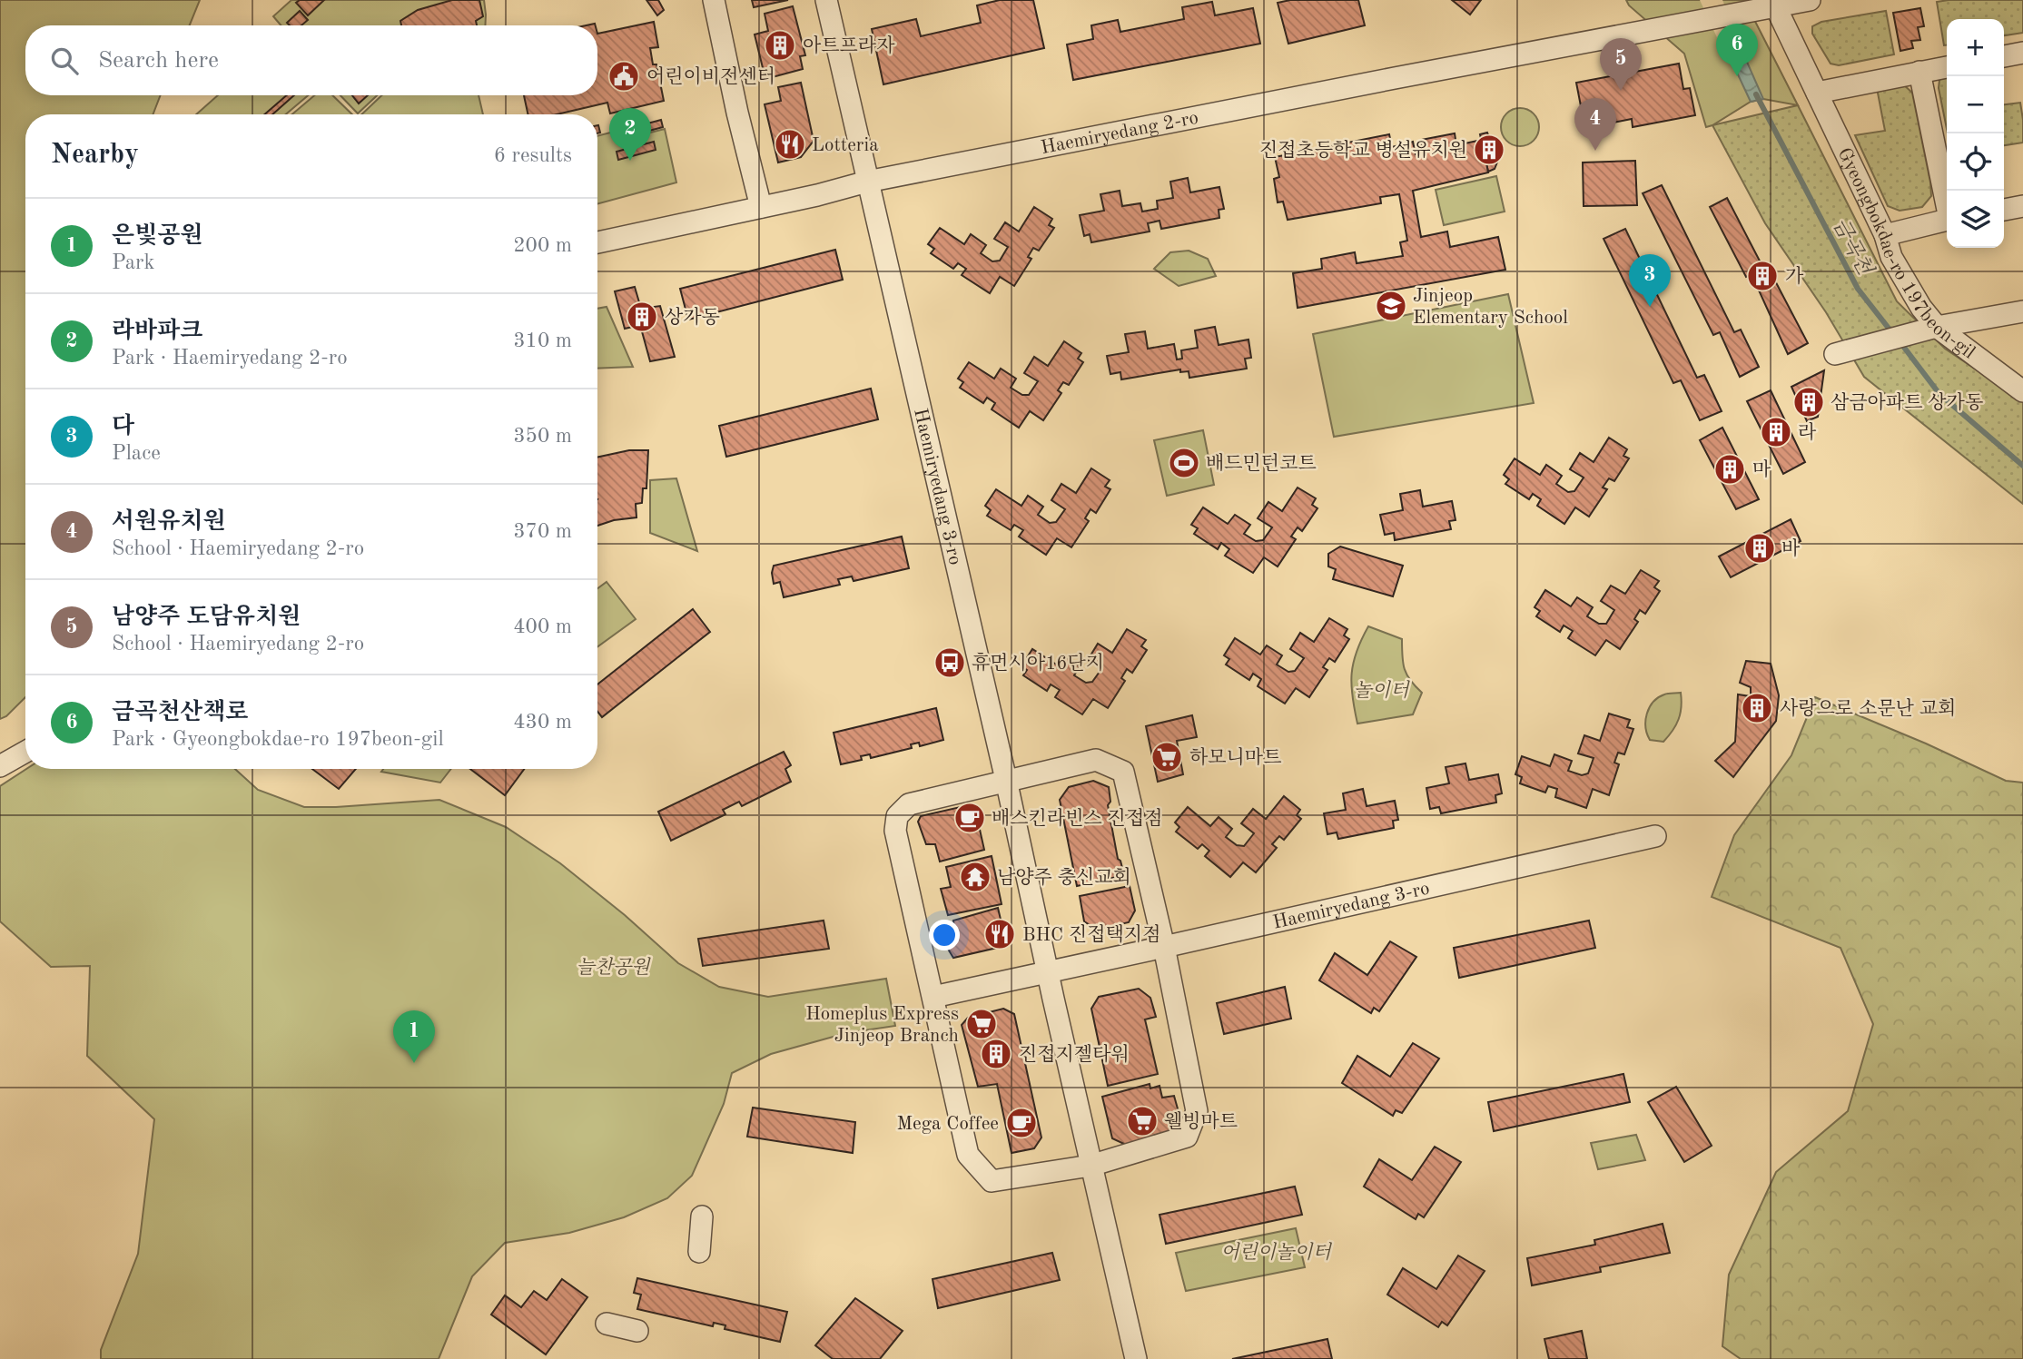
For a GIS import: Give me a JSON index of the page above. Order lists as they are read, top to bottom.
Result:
{
  "streets": {
    "street": ["Haemiryedang 2-ro", "Gyeongbokdae-ro 197beon-gil", "Haemiryedang 3-ro"]
  },
  "crossings": [
    ["Haemiryedang 2-ro", "Gyeongbokdae-ro 197beon-gil"],
    ["Haemiryedang 2-ro", "Haemiryedang 3-ro"]
  ],
  "water": ["금곡천"],
  "parks": ["놀이터", "늘찬공원", "어린이놀이터"],
  "places": {
    "building": [
      "아트프라자",
      "진접초등학교 병설유치원",
      "가",
      "상가동",
      "삼금아파트 상가동",
      "라",
      "마",
      "바",
      "사랑으로 소문난 교회",
      "진접지젤타워"
    ],
    "public building": ["어린이비전센터"],
    "restaurant": ["Lotteria", "BHC 진접택지점"],
    "school or university": ["Jinjeop Elementary School"],
    "sports": ["배드민턴코트"],
    "bus stop": ["휴먼시아16단지"],
    "supermarket": ["하모니마트", "Homeplus Express Jinjeop Branch", "웰빙마트"],
    "cafe": ["배스킨라빈스 진접점", "Mega Coffee"],
    "temple": ["남양주 충신교회"]
  },
  "page": {
    "map_buttons": ["+", "−"],
    "pins": [
      "6",
      "5",
      "4",
      "2",
      "3",
      "1"
    ],
    "search": "Search here",
    "heading": ["Nearby", "6 results"],
    "list": [
      {
        "mark": "1",
        "name": "은빛공원",
        "note": "Park",
        "value": "200 m"
      },
      {
        "mark": "2",
        "name": "라바파크",
        "note": "Park · Haemiryedang 2-ro",
        "value": "310 m"
      },
      {
        "mark": "3",
        "name": "다",
        "note": "Place",
        "value": "350 m"
      },
      {
        "mark": "4",
        "name": "서원유치원",
        "note": "School · Haemiryedang 2-ro",
        "value": "370 m"
      },
      {
        "mark": "5",
        "name": "남양주 도담유치원",
        "note": "School · Haemiryedang 2-ro",
        "value": "400 m"
      },
      {
        "mark": "6",
        "name": "금곡천산책로",
        "note": "Park · Gyeongbokdae-ro 197beon-gil",
        "value": "430 m"
      }
    ]
  }
}
